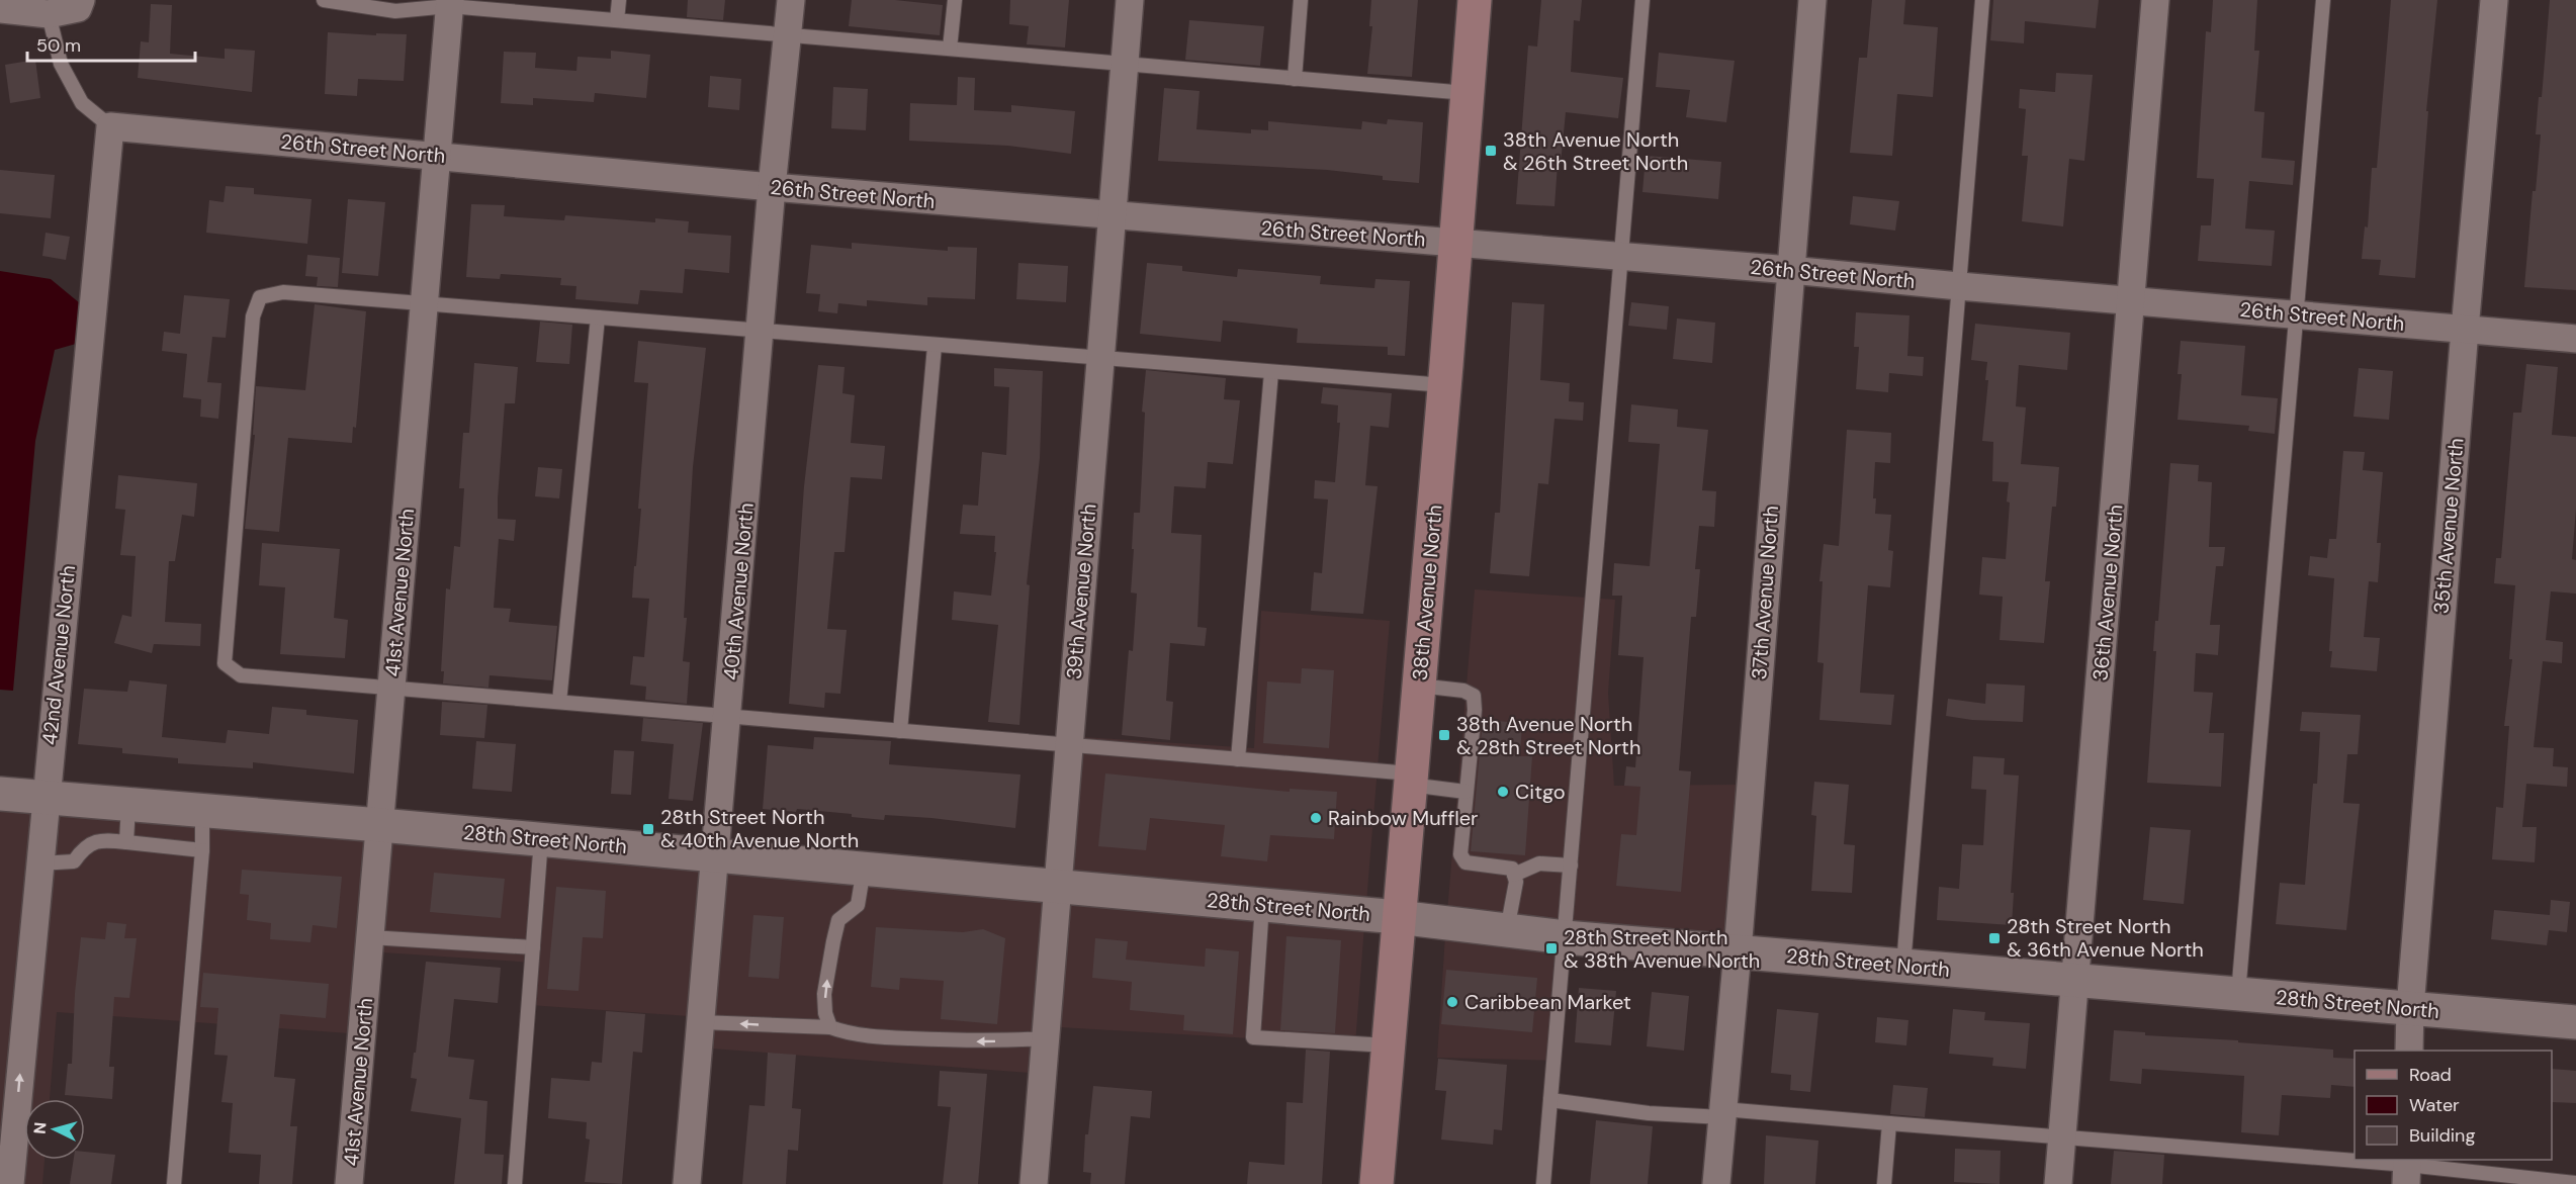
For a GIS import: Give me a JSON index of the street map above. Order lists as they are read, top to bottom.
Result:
{
  "streets": {
    "main road": ["38th Avenue North"],
    "street": [
      "26th Street North",
      "35th Avenue North",
      "40th Avenue North",
      "39th Avenue North",
      "41st Avenue North",
      "37th Avenue North",
      "36th Avenue North",
      "42nd Avenue North",
      "28th Street North"
    ]
  },
  "crossings": [
    ["26th Street North", "35th Avenue North"],
    ["26th Street North", "40th Avenue North"],
    ["26th Street North", "39th Avenue North"],
    ["26th Street North", "41st Avenue North"],
    ["26th Street North", "38th Avenue North"],
    ["26th Street North", "37th Avenue North"],
    ["26th Street North", "36th Avenue North"],
    ["26th Street North", "42nd Avenue North"],
    ["35th Avenue North", "28th Street North"],
    ["40th Avenue North", "28th Street North"],
    ["39th Avenue North", "28th Street North"],
    ["41st Avenue North", "28th Street North"],
    ["38th Avenue North", "28th Street North"],
    ["37th Avenue North", "28th Street North"],
    ["36th Avenue North", "28th Street North"],
    ["42nd Avenue North", "28th Street North"]
  ],
  "places": {
    "transit": [
      "38th Avenue North & 26th Street North",
      "38th Avenue North & 28th Street North",
      "28th Street North & 40th Avenue North",
      "28th Street North & 36th Avenue North",
      "28th Street North & 38th Avenue North"
    ],
    "other": ["Citgo", "Rainbow Muffler", "Caribbean Market"]
  },
  "legend": ["Road", "Water", "Building"],
  "scale_bar": "50 m",
  "north": "left"
}
